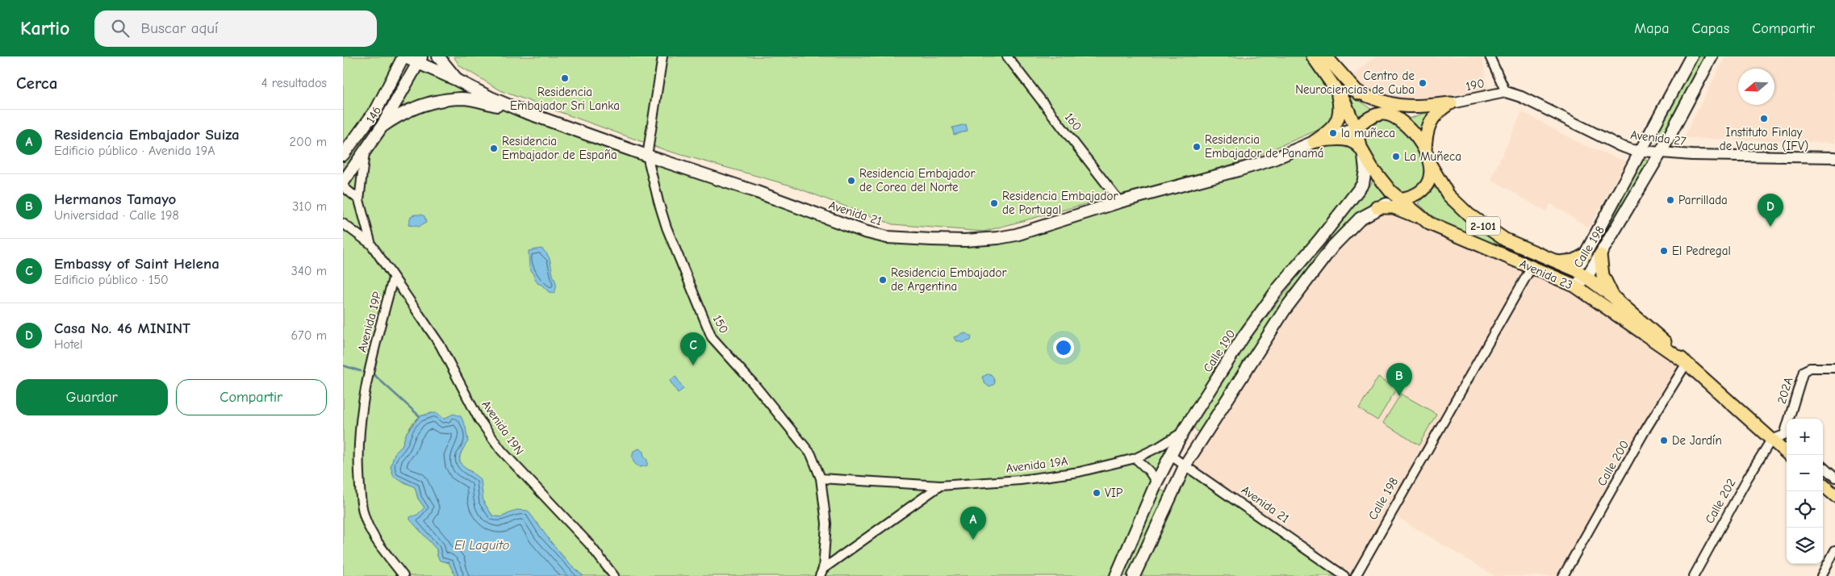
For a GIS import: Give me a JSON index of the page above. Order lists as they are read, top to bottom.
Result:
{
  "streets": {
    "main road": [
      "146",
      "Avenida 21",
      "2-101",
      "Calle 198",
      "Avenida 23",
      "Calle 190"
    ],
    "street": [
      "190",
      "160",
      "Avenida 27",
      "Avenida 19P",
      "150",
      "202A",
      "Avenida 19N",
      "Calle 200",
      "Avenida 19A",
      "Calle 202"
    ]
  },
  "crossings": [
    ["190", "Avenida 27"],
    ["146", "Avenida 21"],
    ["160", "Avenida 21"],
    ["Avenida 27", "Calle 198"],
    ["Avenida 21", "150"],
    ["Avenida 21", "Calle 190"],
    ["Calle 198", "Avenida 23"],
    ["Avenida 23", "Calle 190"],
    ["Avenida 23", "202A"],
    ["Avenida 23", "Calle 200"],
    ["Avenida 23", "Calle 202"],
    ["Avenida 19P", "Avenida 19N"],
    ["150", "Avenida 19A"],
    ["Calle 190", "Avenida 19A"],
    ["202A", "Calle 202"]
  ],
  "water": ["El Laguito"],
  "places": [
    "Residencia Embajador Sri Lanka",
    "Centro de Neurociencias de Cuba",
    "Instituto Finlay de Vacunas (IFV)",
    "la muñeca",
    "Residencia Embajador de Panamá",
    "Residencia Embajador de España",
    "La Muñeca",
    "Residencia Embajador de Corea del Norte",
    "Parrillada",
    "Residencia Embajador de Portugal",
    "El Pedregal",
    "Residencia Embajador de Argentina",
    "De Jardín",
    "VIP"
  ],
  "north": "left",
  "page": {
    "header": "Kartio",
    "search": "Buscar aquí",
    "nav": ["Mapa", "Capas", "Compartir"],
    "heading": ["Cerca", "4 resultados"],
    "list": [
      {
        "mark": "A",
        "name": "Residencia Embajador Suiza",
        "note": "Edificio público · Avenida 19A",
        "value": "200 m"
      },
      {
        "mark": "B",
        "name": "Hermanos Tamayo",
        "note": "Universidad · Calle 198",
        "value": "310 m"
      },
      {
        "mark": "C",
        "name": "Embassy of Saint Helena",
        "note": "Edificio público · 150",
        "value": "340 m"
      },
      {
        "mark": "D",
        "name": "Casa No. 46 MININT",
        "note": "Hotel",
        "value": "670 m"
      }
    ],
    "pins": [
      "D",
      "C",
      "B",
      "A"
    ],
    "buttons": ["Guardar", "Compartir"],
    "map_buttons": ["+", "−"]
  }
}
